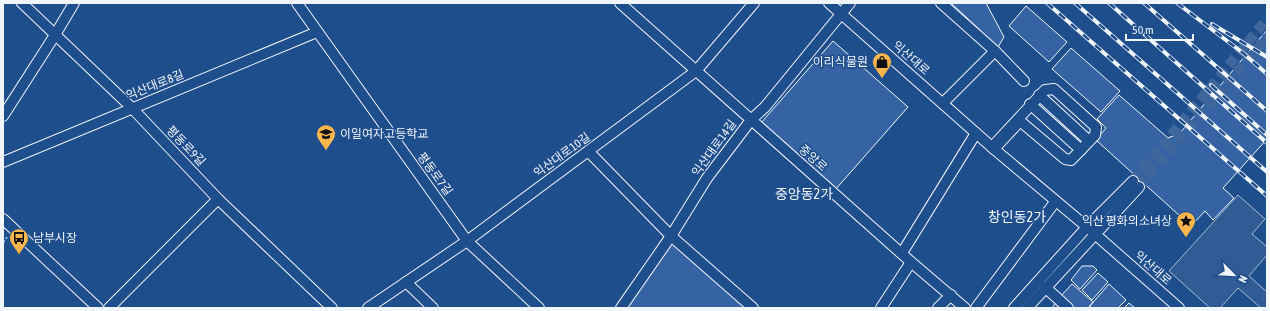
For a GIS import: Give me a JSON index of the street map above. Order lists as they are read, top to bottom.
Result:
{
  "streets": {
    "street": [
      "익산대로",
      "익산대로8길",
      "평동로9길",
      "익산대로14길",
      "익산대로10길",
      "중앙로",
      "평동로7길"
    ]
  },
  "crossings": [
    ["익산대로", "익산대로14길"],
    ["익산대로8길", "평동로9길"],
    ["익산대로8길", "평동로7길"],
    ["익산대로14길", "중앙로"],
    ["익산대로10길", "중앙로"],
    ["익산대로10길", "평동로7길"]
  ],
  "districts": ["중앙동2가", "창인동2가"],
  "places": {
    "shop": ["이리식물원"],
    "school or university": ["이일여자고등학교"],
    "place": ["익산 평화의소녀상"],
    "bus stop": ["남부시장"]
  },
  "scale_bar": "50 m",
  "north": "bottom right"
}
